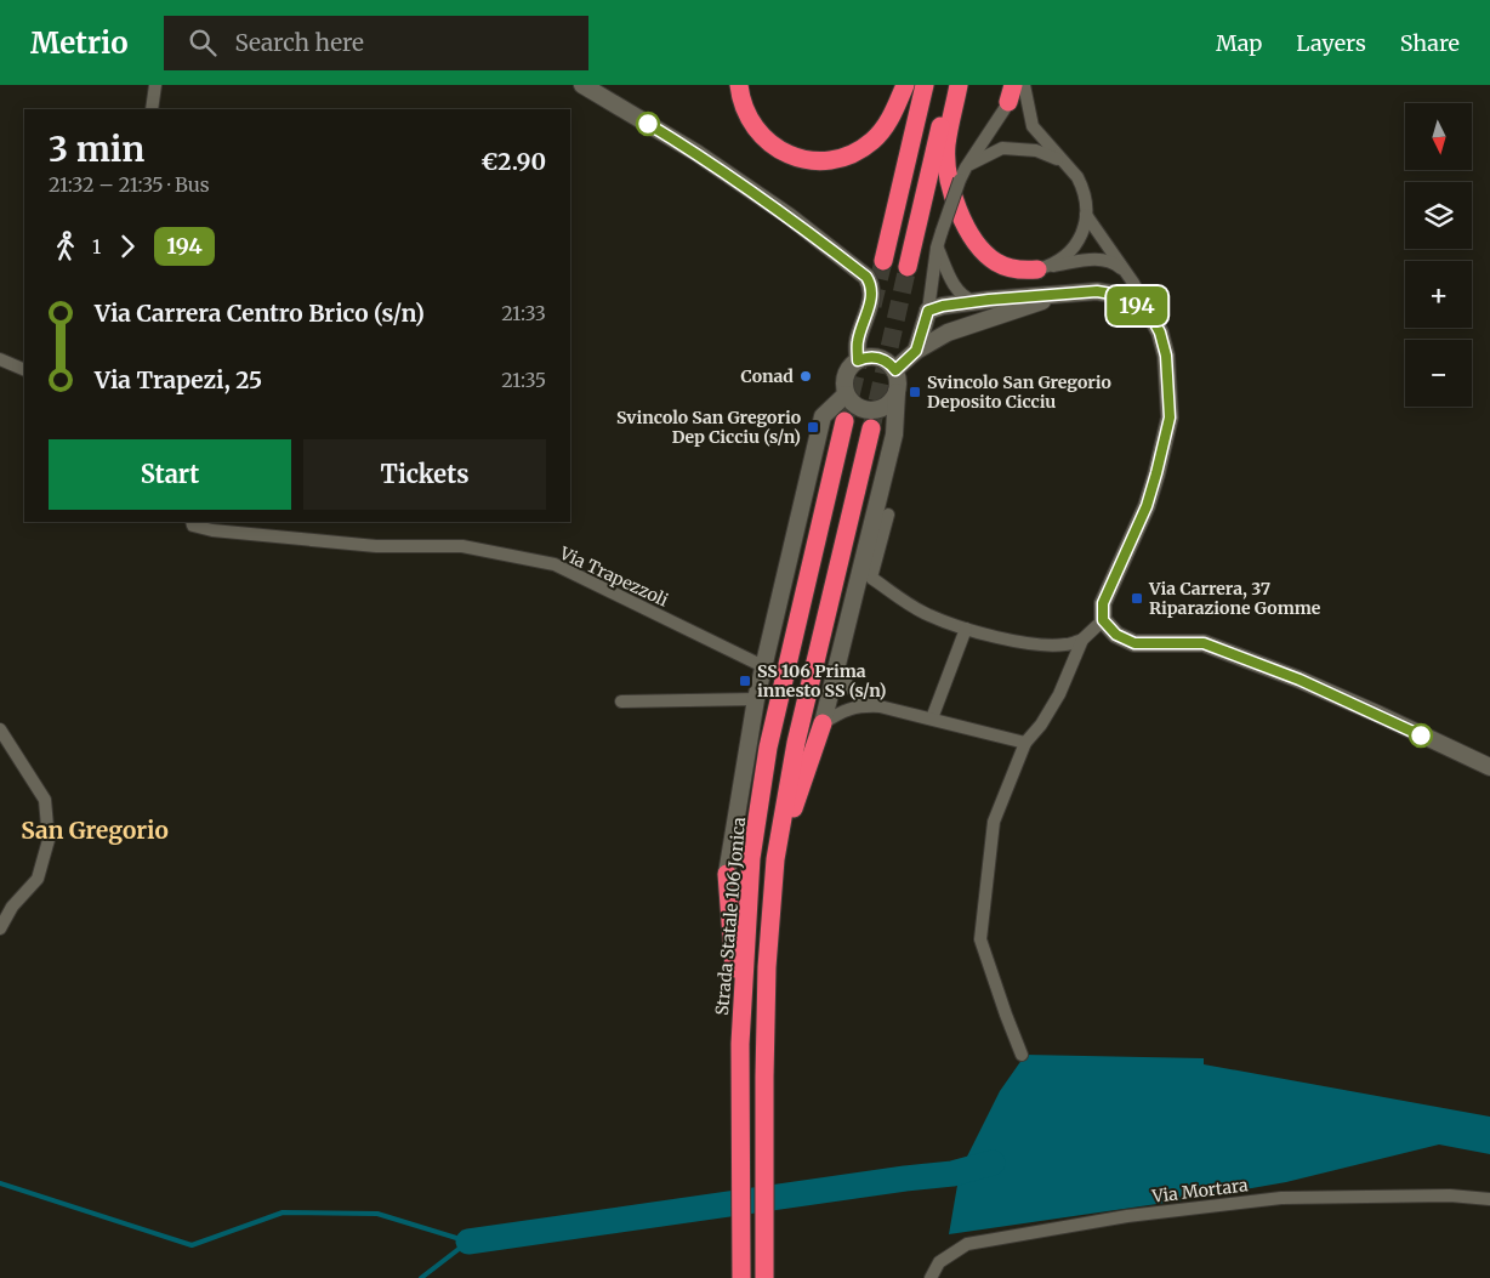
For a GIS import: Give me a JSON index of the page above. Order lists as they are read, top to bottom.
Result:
{
  "streets": {
    "highway": ["Strada Statale 106 Jonica"],
    "street": ["Via Trapezzoli", "Via Mortara"]
  },
  "districts": ["San Gregorio"],
  "places": {
    "other": ["Conad"],
    "transit": [
      "Svincolo San Gregorio Deposito Cicciu",
      "Svincolo San Gregorio Dep Cicciu (s/n)",
      "Via Carrera, 37 Riparazione Gomme",
      "SS 106 Prima innesto SS (s/n)"
    ]
  },
  "lines": ["bus line 194"],
  "north": "bottom",
  "page": {
    "header": "Metrio",
    "search": "Search here",
    "nav": ["Map", "Layers", "Share"],
    "on_map": "194",
    "map_buttons": ["+", "−"],
    "heading": ["3 min", "21:32 – 21:35 · Bus", "€2.90"],
    "legs": ["1", "194"],
    "list": [
      {
        "name": "Via Carrera Centro Brico (s/n)",
        "value": "21:33"
      },
      {
        "name": "Via Trapezi, 25",
        "value": "21:35"
      }
    ],
    "buttons": ["Start", "Tickets"]
  }
}
